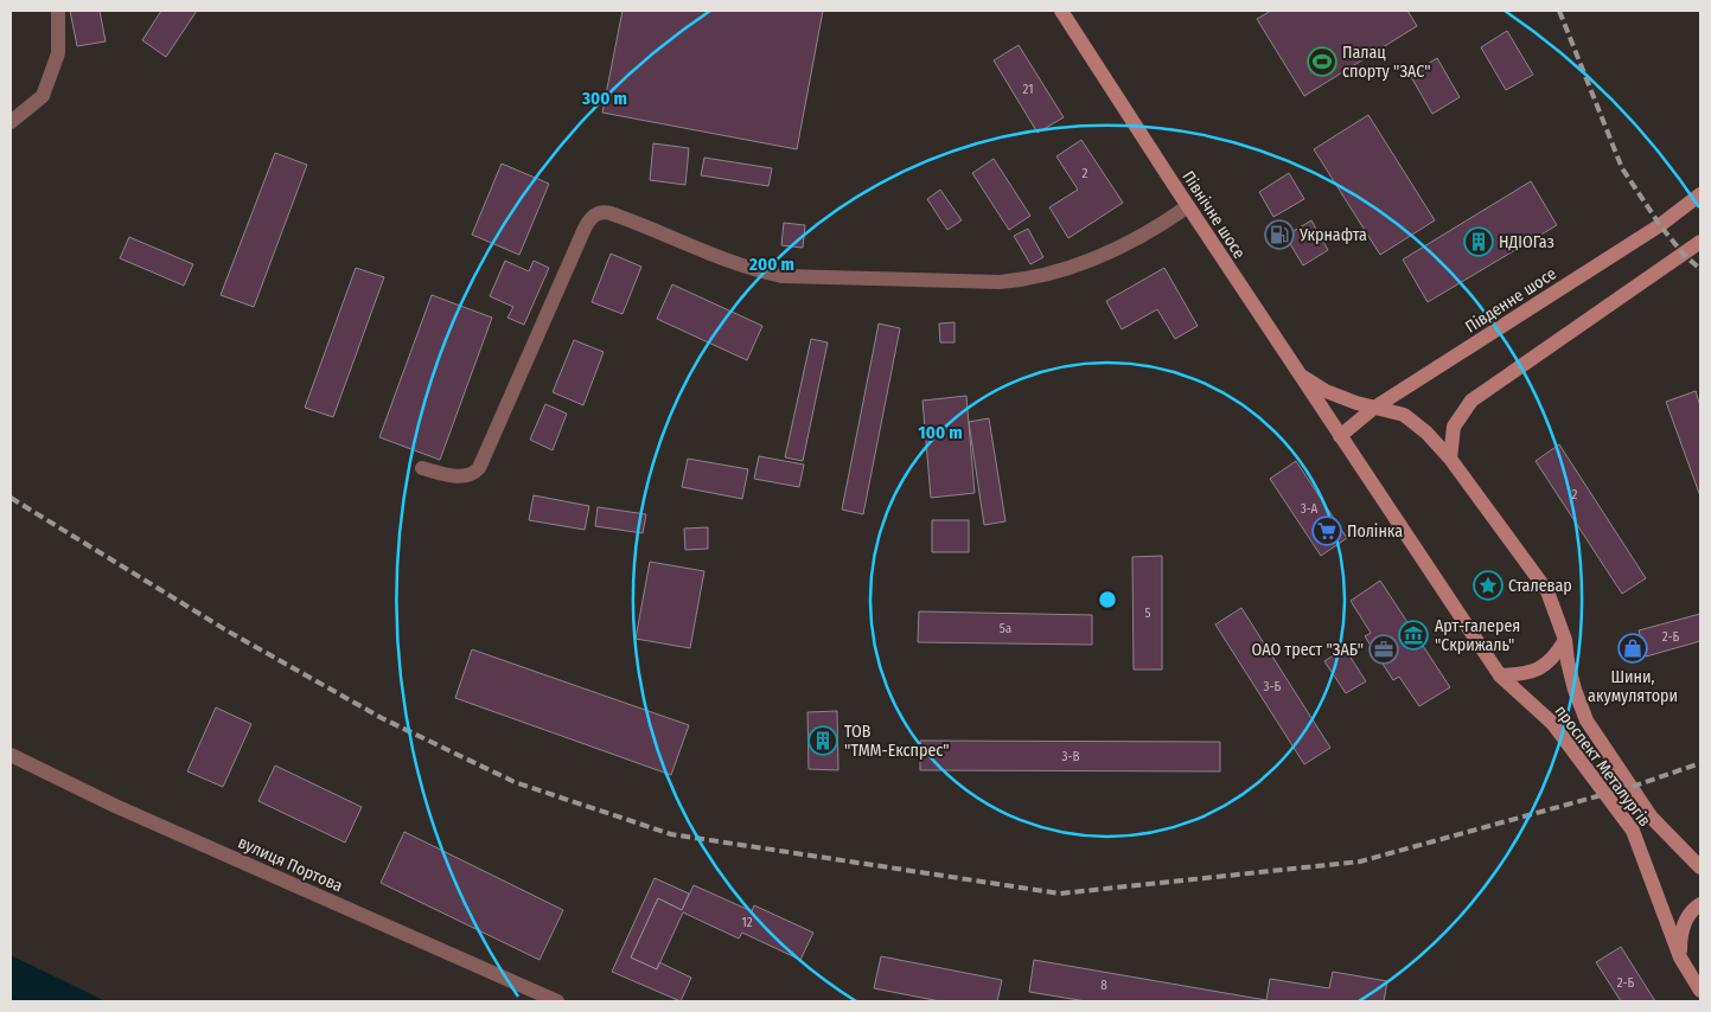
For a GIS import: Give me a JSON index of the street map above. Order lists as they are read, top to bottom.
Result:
{
  "streets": {
    "main road": ["Північне шосе", "Південне шосе", "проспект Металургів"],
    "street": ["вулиця Портова"]
  },
  "crossings": [
    ["Північне шосе", "Південне шосе"],
    ["Північне шосе", "проспект Металургів"],
    ["Південне шосе", "проспект Металургів"]
  ],
  "places": {
    "sports": ["Палац спорту \"ЗАС\""],
    "fuel station": ["Укрнафта"],
    "building": ["НДІОГаз", "ТОВ \"ТММ-Експрес\""],
    "supermarket": ["Полінка"],
    "place": ["Сталевар"],
    "museum": ["Арт-галерея \"Скрижаль\""],
    "shop": ["Шини, акумулятори"],
    "office": ["ОАО трест \"ЗАБ\""]
  },
  "house_numbers": [
    "21",
    "2",
    "2",
    "3-А",
    "5",
    "5а",
    "2-Б",
    "3-Б",
    "3-В",
    "12",
    "2-Б",
    "8"
  ],
  "rings": ["300 m", "200 m", "100 m"]
}
